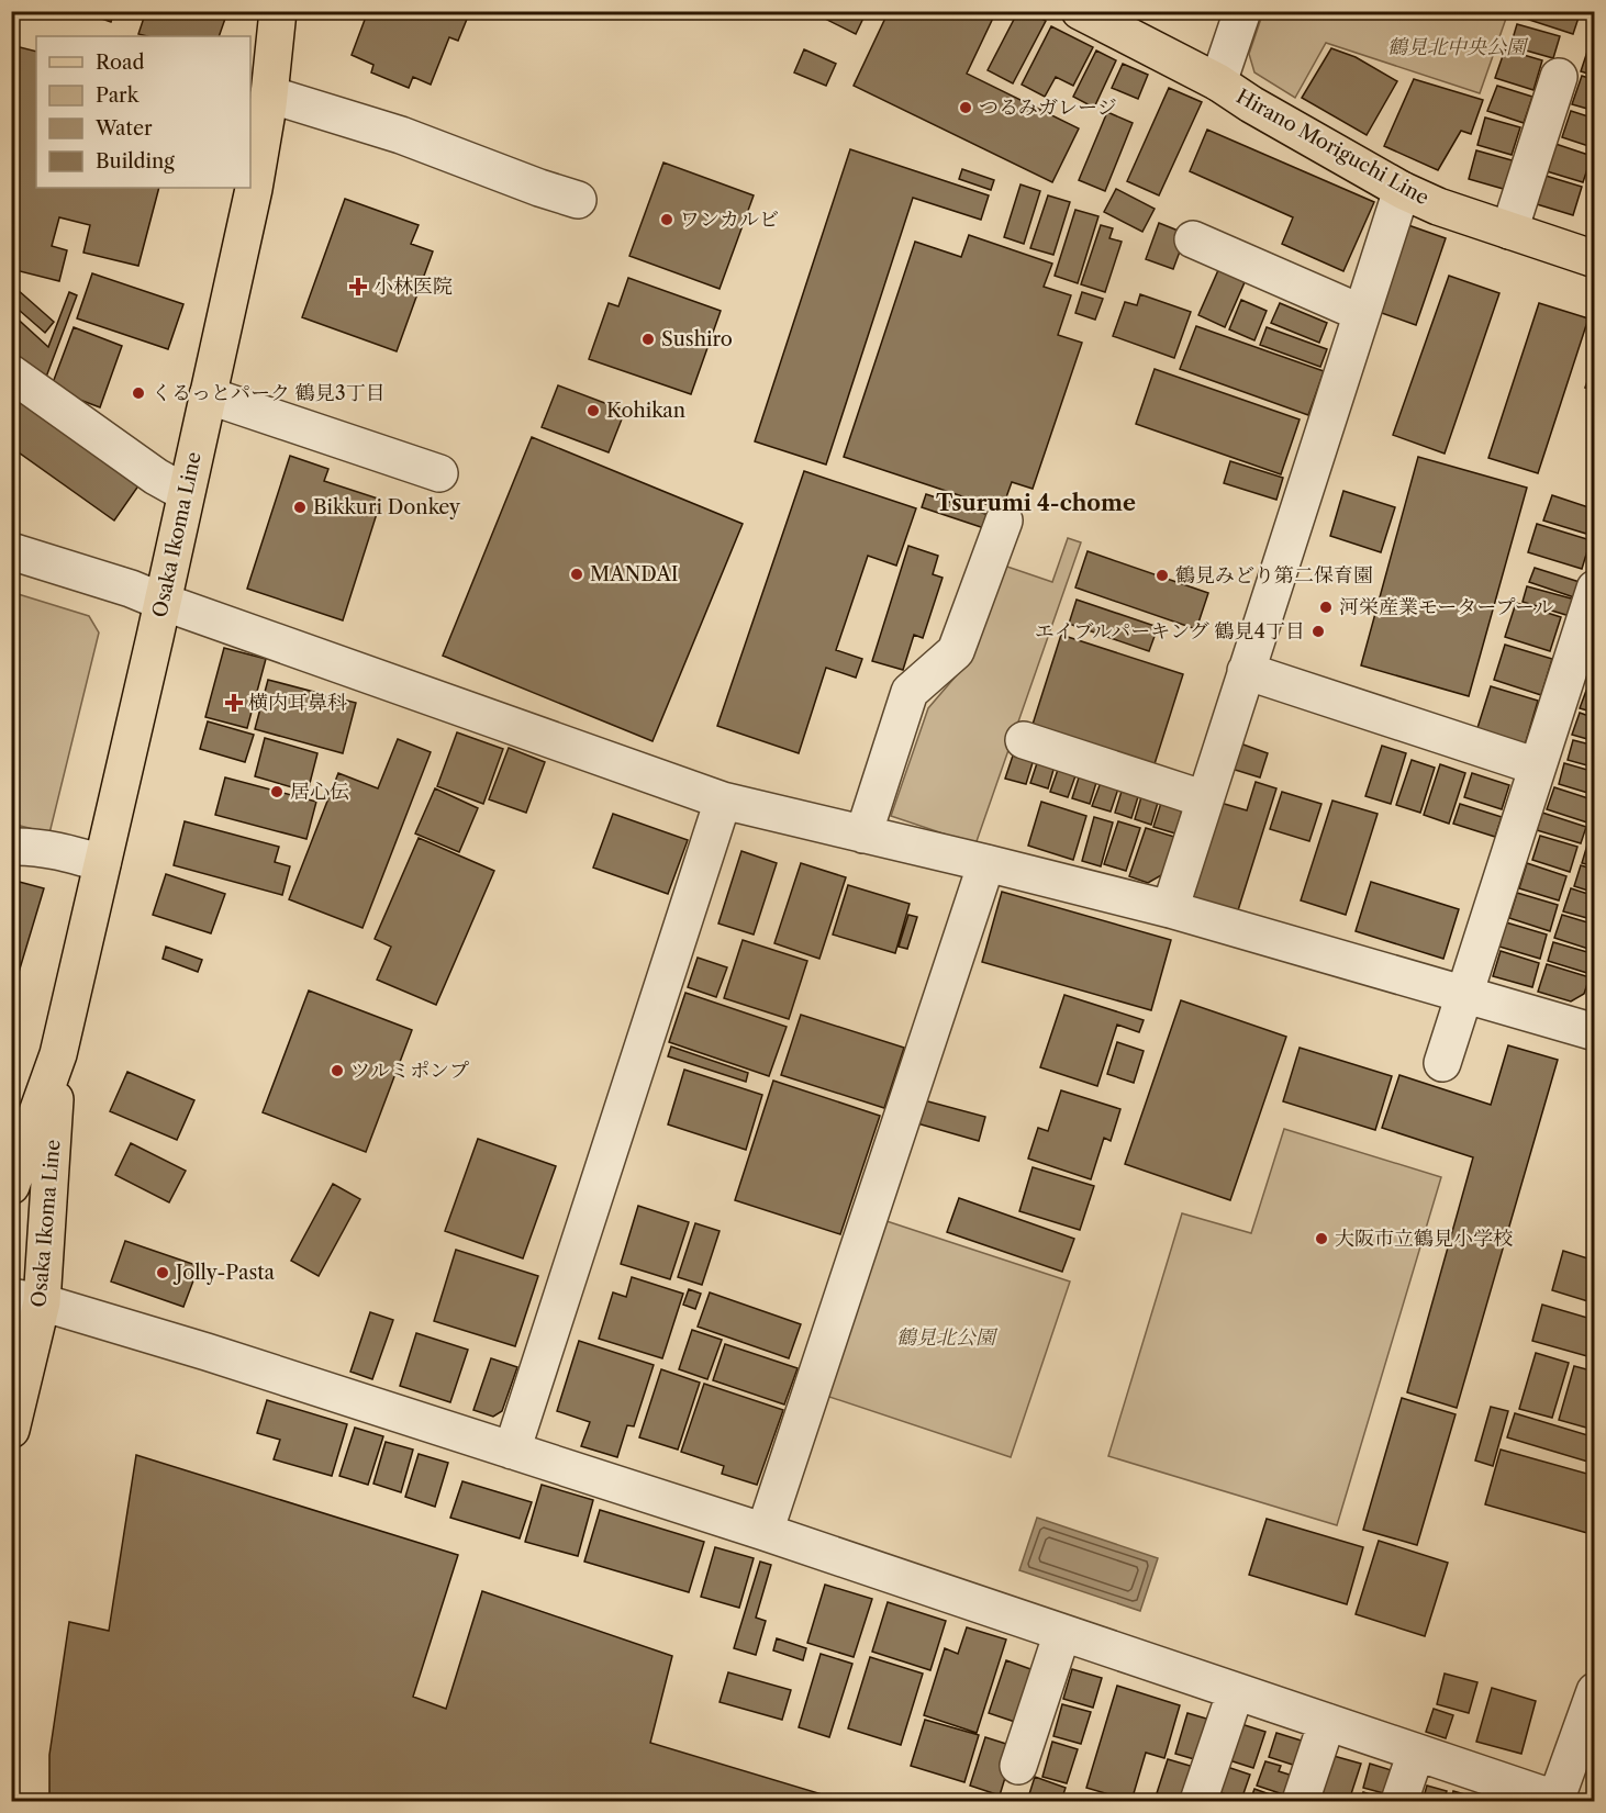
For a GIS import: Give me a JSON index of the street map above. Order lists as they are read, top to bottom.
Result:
{
  "streets": {
    "main road": ["Hirano Moriguchi Line", "Osaka Ikoma Line"]
  },
  "districts": ["Tsurumi 4-chome"],
  "parks": ["鶴見北中央公園", "鶴見北公園"],
  "places": {
    "other": [
      "つるみガレージ",
      "ワンカルビ",
      "Sushiro",
      "くるっとパーク 鶴見3丁目",
      "Kohikan",
      "Bikkuri Donkey",
      "MANDAI",
      "鶴見みどり第二保育園",
      "河栄産業モータープール",
      "エイブルパーキング 鶴見4丁目",
      "居心伝",
      "ツルミポンプ",
      "大阪市立鶴見小学校",
      "Jolly-Pasta"
    ],
    "health": ["小林医院", "横内耳鼻科"]
  },
  "legend": [
    "Road",
    "Park",
    "Water",
    "Building"
  ]
}
